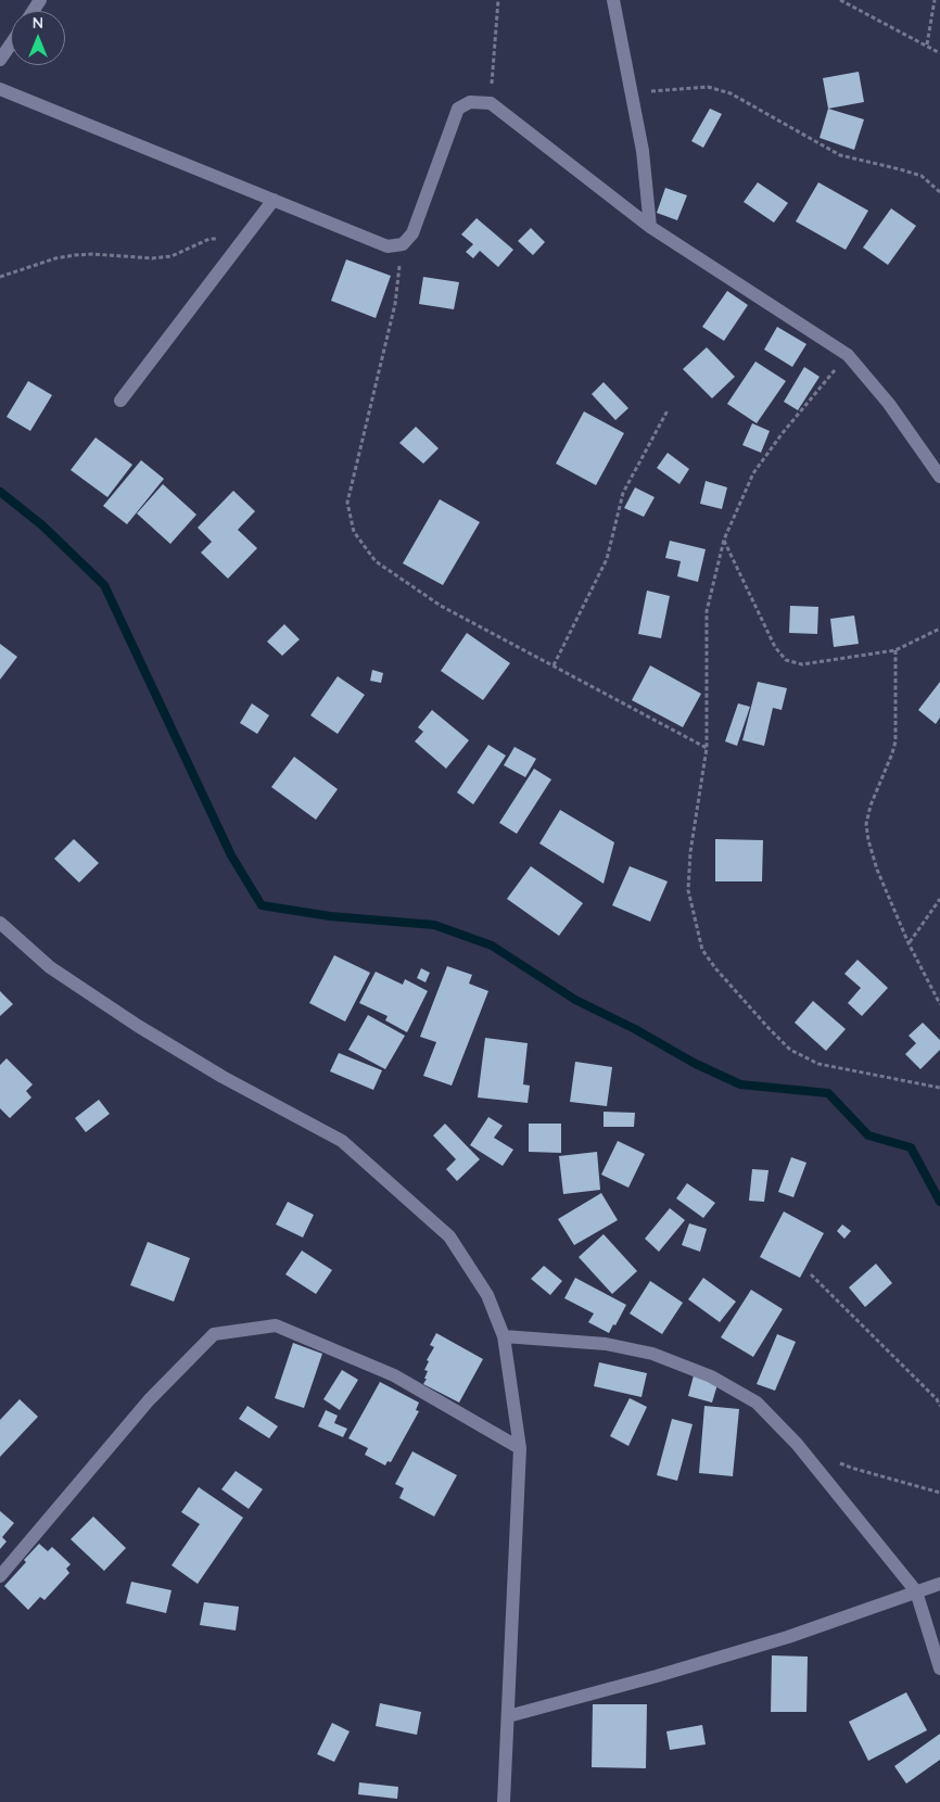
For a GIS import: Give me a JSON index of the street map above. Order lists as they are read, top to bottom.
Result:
{
  "north": "top"
}
